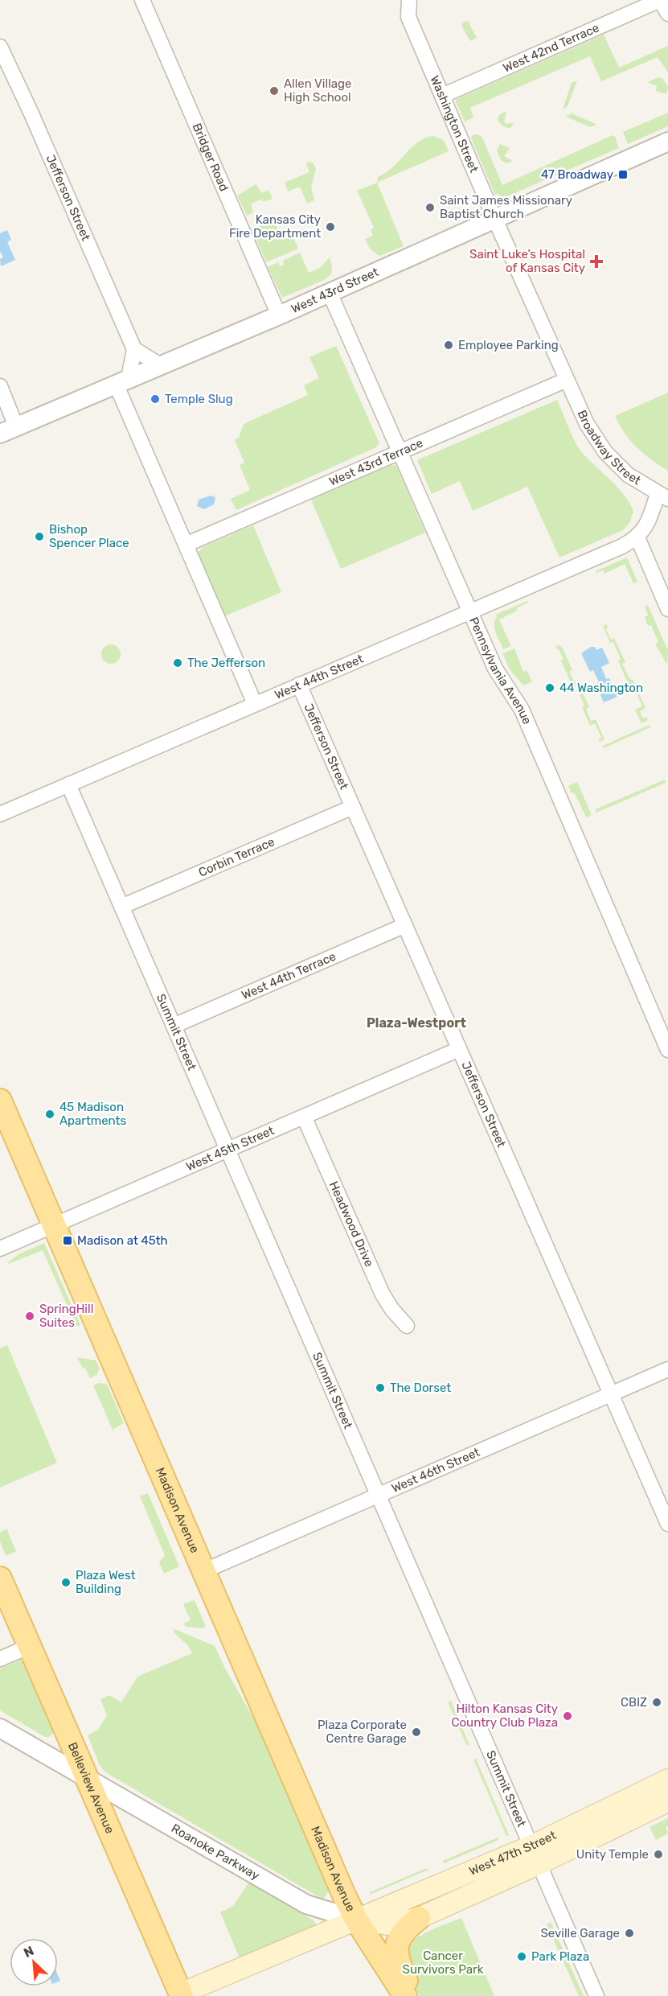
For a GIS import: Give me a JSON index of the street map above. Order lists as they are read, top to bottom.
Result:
{
  "streets": {
    "main road": ["Madison Avenue", "Belleview Avenue", "West 47th Street"],
    "street": [
      "West 42nd Terrace",
      "Washington Street",
      "Bridger Road",
      "Jefferson Street",
      "West 43rd Street",
      "Broadway Street",
      "West 43rd Terrace",
      "Pennsylvania Avenue",
      "West 44th Street",
      "Corbin Terrace",
      "West 44th Terrace",
      "Summit Street",
      "West 45th Street",
      "Headwood Drive",
      "West 46th Street",
      "Roanoke Parkway"
    ]
  },
  "crossings": [
    ["West 42nd Terrace", "Washington Street"],
    ["Washington Street", "West 43rd Street"],
    ["Washington Street", "Broadway Street"],
    ["Washington Street", "West 43rd Terrace"],
    ["Bridger Road", "West 43rd Street"],
    ["Jefferson Street", "West 44th Street"],
    ["Jefferson Street", "Corbin Terrace"],
    ["Jefferson Street", "West 44th Terrace"],
    ["Jefferson Street", "West 45th Street"],
    ["Jefferson Street", "West 46th Street"],
    ["West 43rd Street", "Pennsylvania Avenue"],
    ["Broadway Street", "West 43rd Terrace"],
    ["West 43rd Terrace", "Pennsylvania Avenue"],
    ["Pennsylvania Avenue", "West 44th Street"],
    ["West 44th Street", "Summit Street"],
    ["Corbin Terrace", "Summit Street"],
    ["West 44th Terrace", "Summit Street"],
    ["Summit Street", "West 45th Street"],
    ["Summit Street", "West 46th Street"],
    ["Summit Street", "West 47th Street"],
    ["West 45th Street", "Headwood Drive"],
    ["West 45th Street", "Madison Avenue"],
    ["West 46th Street", "Madison Avenue"],
    ["Madison Avenue", "Roanoke Parkway"],
    ["Madison Avenue", "West 47th Street"],
    ["Belleview Avenue", "Roanoke Parkway"],
    ["Belleview Avenue", "West 47th Street"],
    ["Roanoke Parkway", "West 47th Street"]
  ],
  "districts": ["Plaza-Westport"],
  "parks": ["Cancer Survivors Park"],
  "places": {
    "other": [
      "Allen Village High School",
      "Saint James Missionary Baptist Church",
      "Kansas City Fire Department",
      "Employee Parking",
      "Temple Slug",
      "Bishop Spencer Place",
      "The Jefferson",
      "44 Washington",
      "45 Madison Apartments",
      "SpringHill Suites",
      "The Dorset",
      "Plaza West Building",
      "CBIZ",
      "Hilton Kansas City Country Club Plaza",
      "Plaza Corporate Centre Garage",
      "Unity Temple",
      "Seville Garage",
      "Park Plaza"
    ],
    "transit": ["47 Broadway", "Madison at 45th"],
    "health": ["Saint Luke's Hospital of Kansas City"]
  },
  "north": "top left"
}
